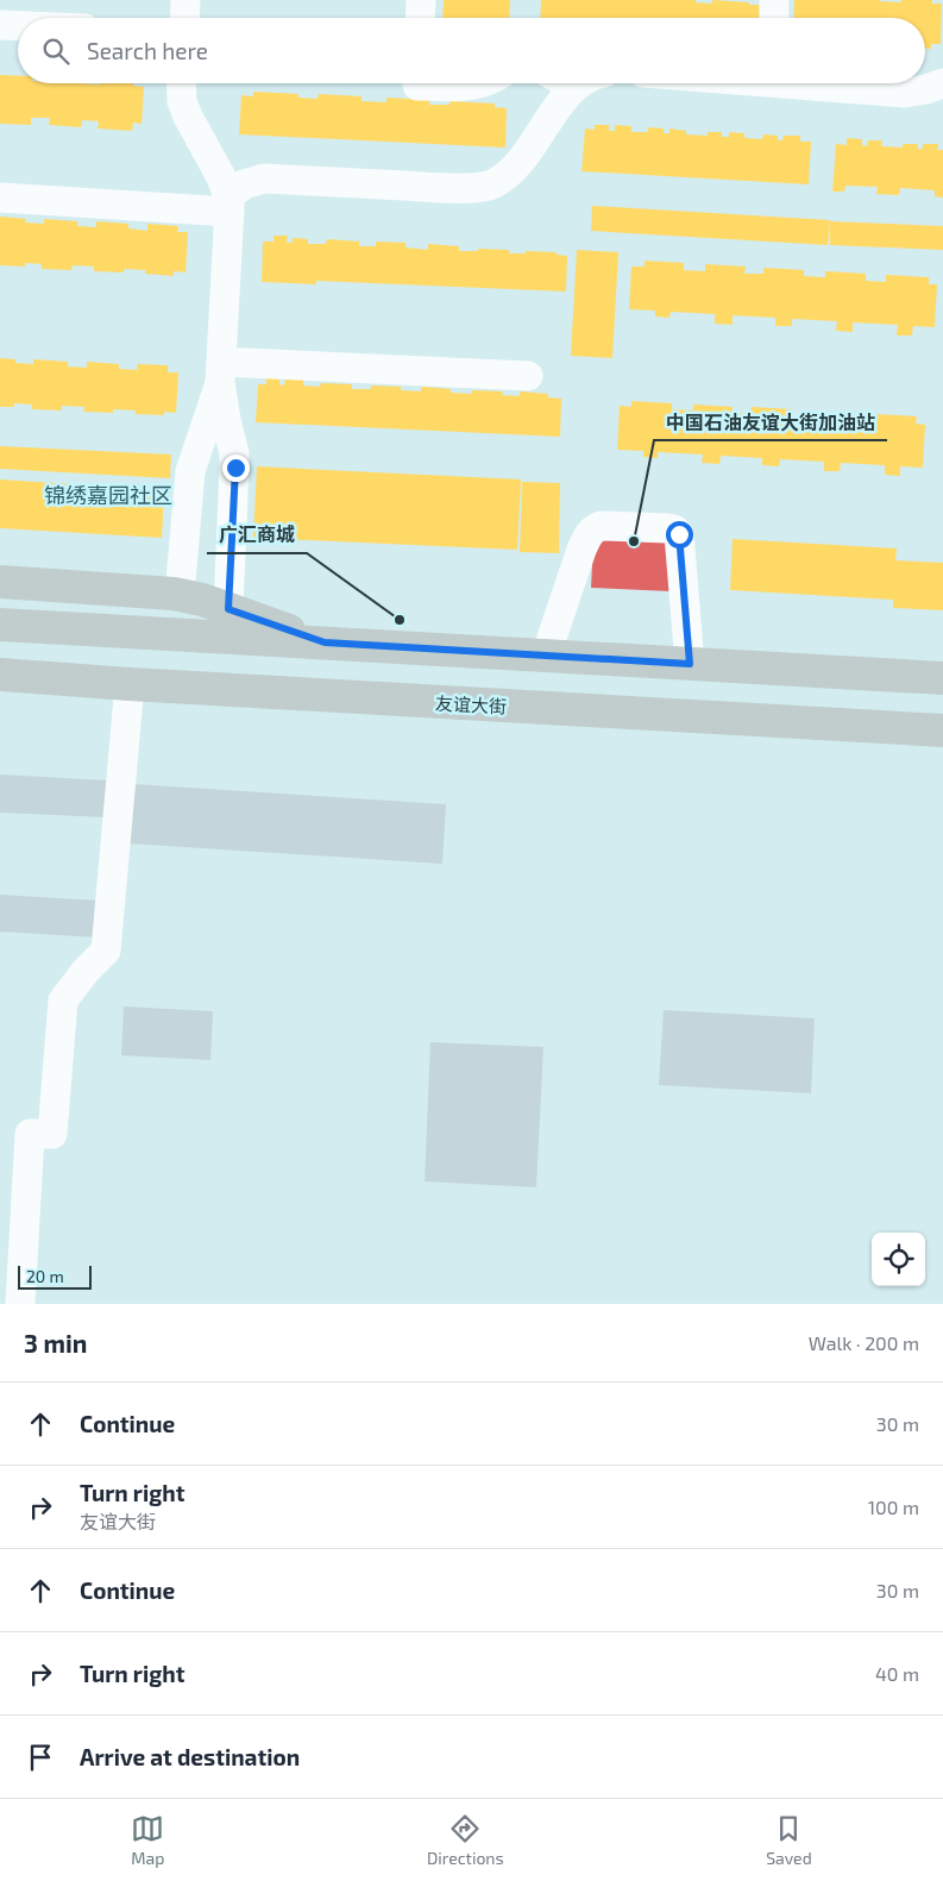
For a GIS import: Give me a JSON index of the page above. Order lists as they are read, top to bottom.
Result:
{
  "streets": {
    "main road": ["友谊大街"]
  },
  "districts": ["锦绣嘉园社区"],
  "places": ["中国石油友谊大街加油站", "广汇商城"],
  "scale_bar": "20 m",
  "page": {
    "search": "Search here",
    "scale": "20 m",
    "heading": ["3 min", "Walk · 200 m"],
    "list": [
      ["Continue", "30 m"],
      ["Turn right", "友谊大街", "100 m"],
      ["Continue", "30 m"],
      ["Turn right", "40 m"],
      "Arrive at destination"
    ],
    "nav": ["Map", "Directions", "Saved"]
  }
}
